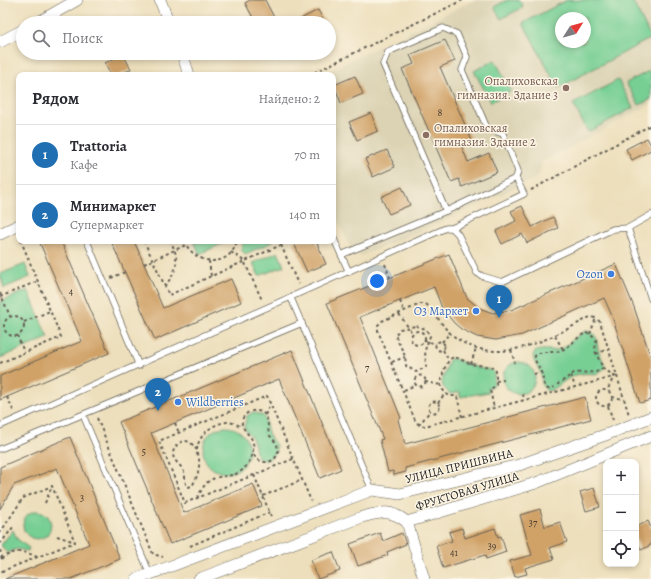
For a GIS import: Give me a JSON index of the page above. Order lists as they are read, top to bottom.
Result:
{
  "streets": {
    "street": ["УЛИЦА ПРИШВИНА", "ФРУКТОВАЯ УЛИЦА"]
  },
  "places": [
    "Опалиховская гимназия. Здание 3",
    "Опалиховская гимназия. Здание 2",
    "Ozon",
    "О3 Маркет",
    "Wildberries"
  ],
  "house_numbers": [
    "8",
    "4",
    "7",
    "5",
    "3",
    "37",
    "39",
    "41"
  ],
  "north": "top right",
  "page": {
    "search": "Поиск",
    "heading": ["Рядом", "Найдено: 2"],
    "list": [
      {
        "mark": "1",
        "name": "Trattoria",
        "note": "Кафе",
        "value": "70 m"
      },
      {
        "mark": "2",
        "name": "Минимаркет",
        "note": "Супермаркет",
        "value": "140 m"
      }
    ],
    "pins": ["1", "2"],
    "map_buttons": ["+", "−"]
  }
}
